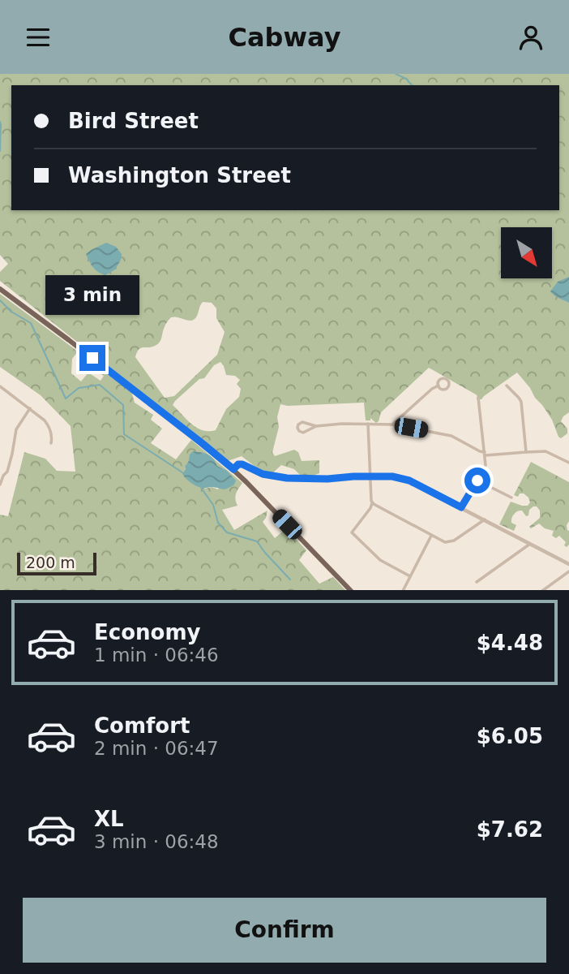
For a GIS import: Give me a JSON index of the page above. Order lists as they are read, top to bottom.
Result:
{
  "scale_bar": "200 m",
  "north": "bottom right",
  "page": {
    "header": "Cabway",
    "banner": ["Bird Street", "Washington Street"],
    "bubble": "3 min",
    "scale": "200 m",
    "list": [
      {
        "name": "Economy",
        "note": "1 min · 06:46",
        "value": "$4.48"
      },
      {
        "name": "Comfort",
        "note": "2 min · 06:47",
        "value": "$6.05"
      },
      {
        "name": "XL",
        "note": "3 min · 06:48",
        "value": "$7.62"
      }
    ],
    "buttons": "Confirm"
  }
}
